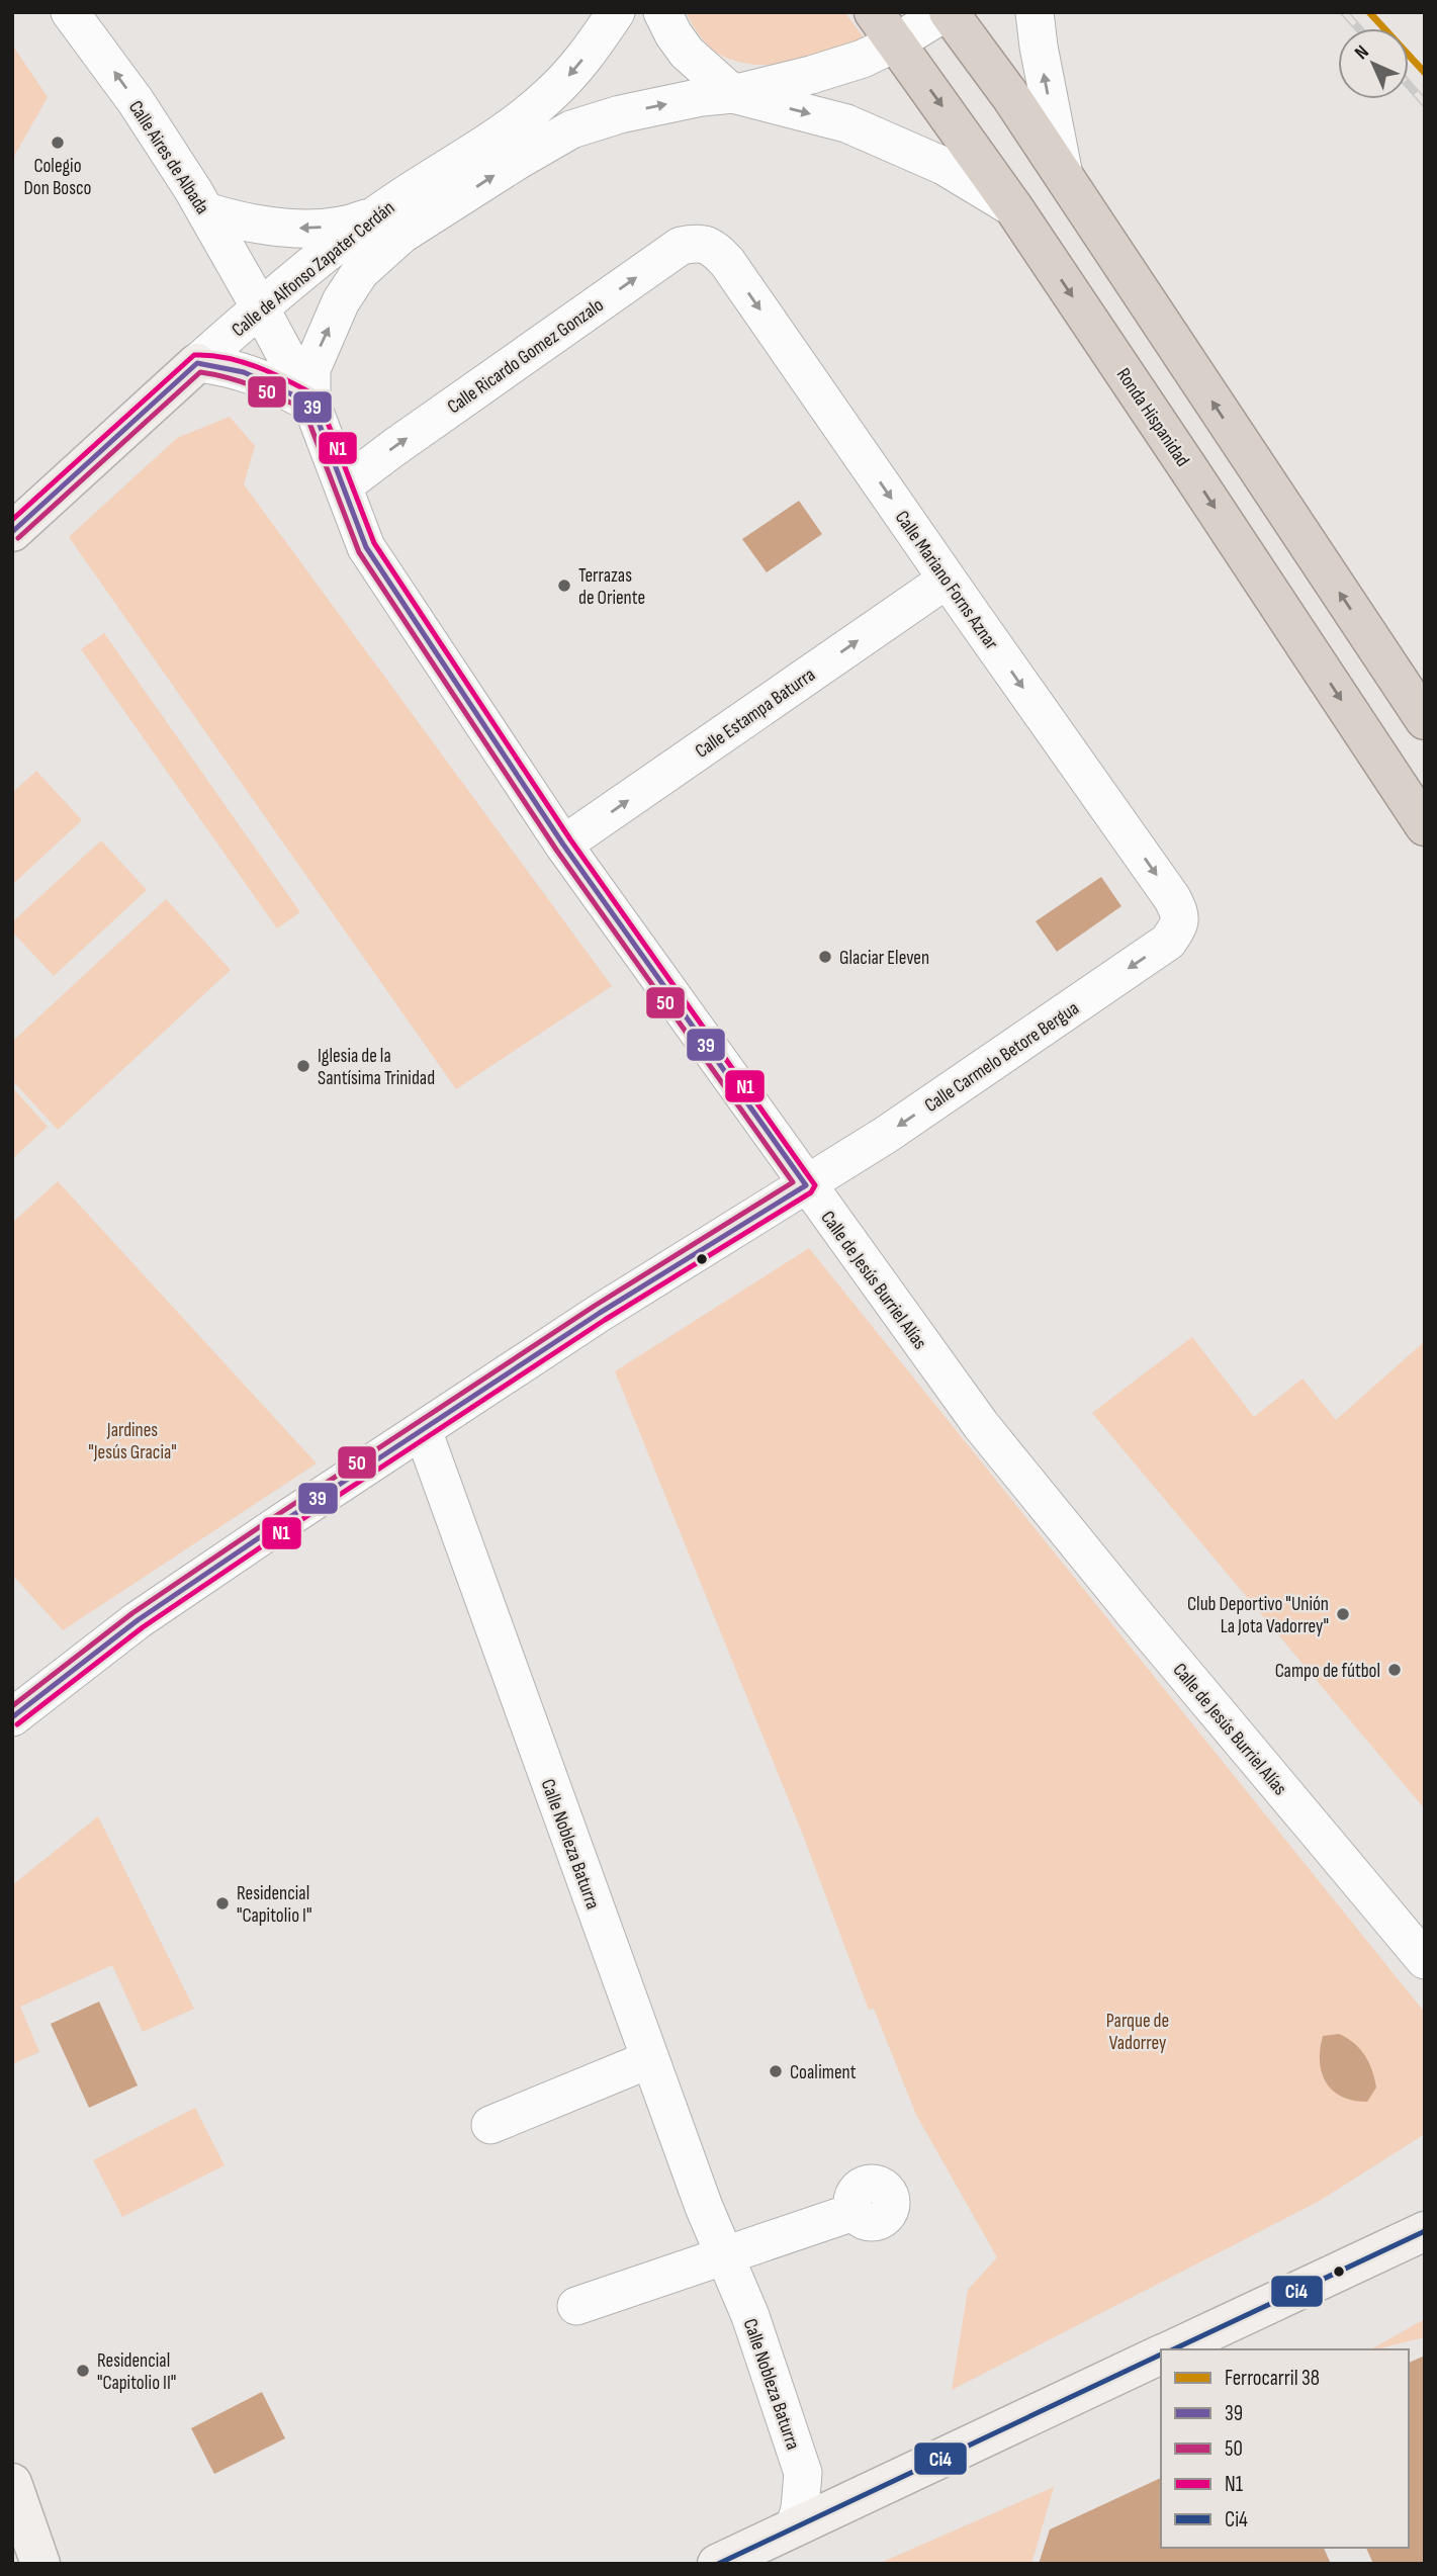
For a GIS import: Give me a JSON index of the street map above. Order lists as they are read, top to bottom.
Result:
{
  "streets": {
    "highway": ["Ronda Hispanidad"],
    "main road": ["Calle de Alfonso Zapater Cerdán"],
    "street": [
      "Calle Aires de Albada",
      "Calle Ricardo Gomez Gonzalo",
      "Calle Mariano Forns Aznar",
      "Calle Estampa Baturra",
      "Calle Carmelo Betore Bergua",
      "Calle de Jesús Burriel Alías",
      "Calle Nobleza Baturra"
    ]
  },
  "crossings": [
    ["Calle Aires de Albada", "Calle de Alfonso Zapater Cerdán"],
    ["Calle Aires de Albada", "Calle de Jesús Burriel Alías"],
    ["Calle Ricardo Gomez Gonzalo", "Calle Mariano Forns Aznar"],
    ["Calle Ricardo Gomez Gonzalo", "Calle de Jesús Burriel Alías"],
    ["Calle Mariano Forns Aznar", "Calle Estampa Baturra"],
    ["Calle Mariano Forns Aznar", "Calle Carmelo Betore Bergua"],
    ["Calle Estampa Baturra", "Calle de Jesús Burriel Alías"],
    ["Calle Carmelo Betore Bergua", "Calle de Jesús Burriel Alías"],
    ["Calle Carmelo Betore Bergua", "Calle Nobleza Baturra"]
  ],
  "one_way": ["Calle Aires de Albada", "Calle Mariano Forns Aznar", "Calle Estampa Baturra"],
  "parks": ["Jardines \"Jesús Gracia\"", "Parque de Vadorrey"],
  "places": [
    "Colegio Don Bosco",
    "Terrazas de Oriente",
    "Glaciar Eleven",
    "Iglesia de la Santísima Trinidad",
    "Club Deportivo \"Unión La Jota Vadorrey\"",
    "Campo de fútbol",
    "Residencial \"Capitolio I\"",
    "Coaliment",
    "Residencial \"Capitolio II\""
  ],
  "lines": [
    "rail line 38",
    "transit line N1",
    "transit line 39",
    "transit line 50",
    "transit line Ci4"
  ],
  "legend": [
    "Ferrocarril 38",
    "39",
    "50",
    "N1",
    "Ci4"
  ],
  "north": "top left"
}
